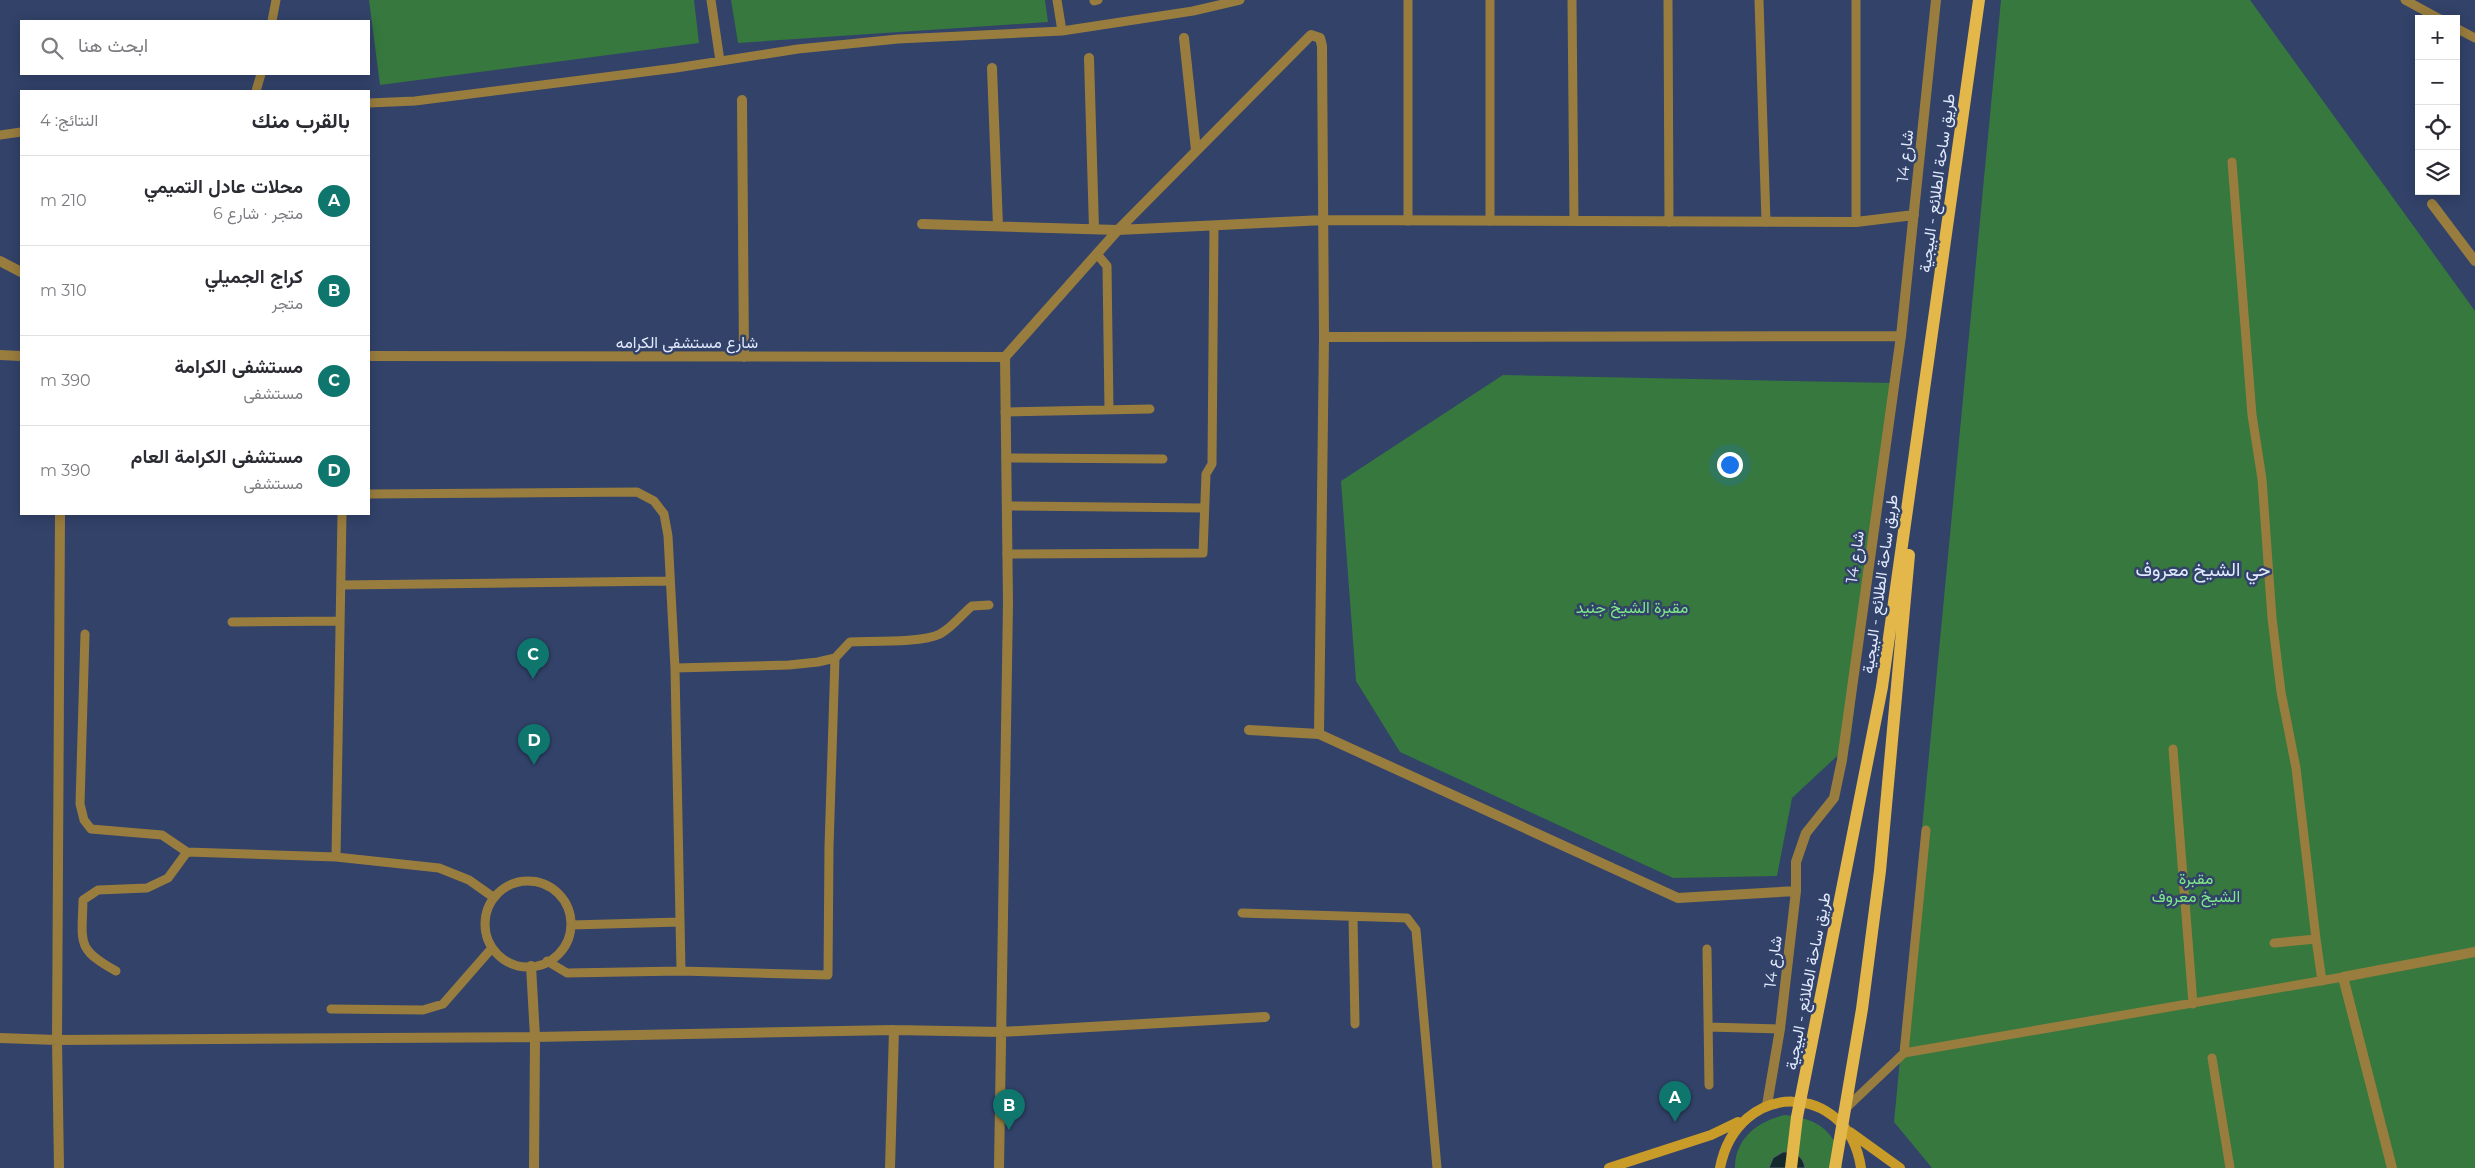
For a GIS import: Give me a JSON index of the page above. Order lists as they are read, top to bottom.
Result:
{
  "streets": {
    "main road": ["طريق ساحة الطلائع - البيجية"],
    "street": ["شارع 14", "شارع مستشفى الكرامه"]
  },
  "districts": ["حي الشيخ معروف"],
  "parks": ["مقبرة الشيخ جنيد", "مقبرة الشيخ معروف"],
  "page": {
    "map_buttons": ["+", "−"],
    "search": "ابحث هنا",
    "heading": ["بالقرب منك", "النتائج: 4"],
    "list": [
      {
        "mark": "A",
        "name": "محلات عادل التميمي",
        "note": "متجر · شارع 6",
        "value": "210 m"
      },
      {
        "mark": "B",
        "name": "كراج الجميلي",
        "note": "متجر",
        "value": "310 m"
      },
      {
        "mark": "C",
        "name": "مستشفى الكرامة",
        "note": "مستشفى",
        "value": "390 m"
      },
      {
        "mark": "D",
        "name": "مستشفى الكرامة العام",
        "note": "مستشفى",
        "value": "390 m"
      }
    ],
    "pins": [
      "C",
      "D",
      "A",
      "B"
    ]
  }
}
